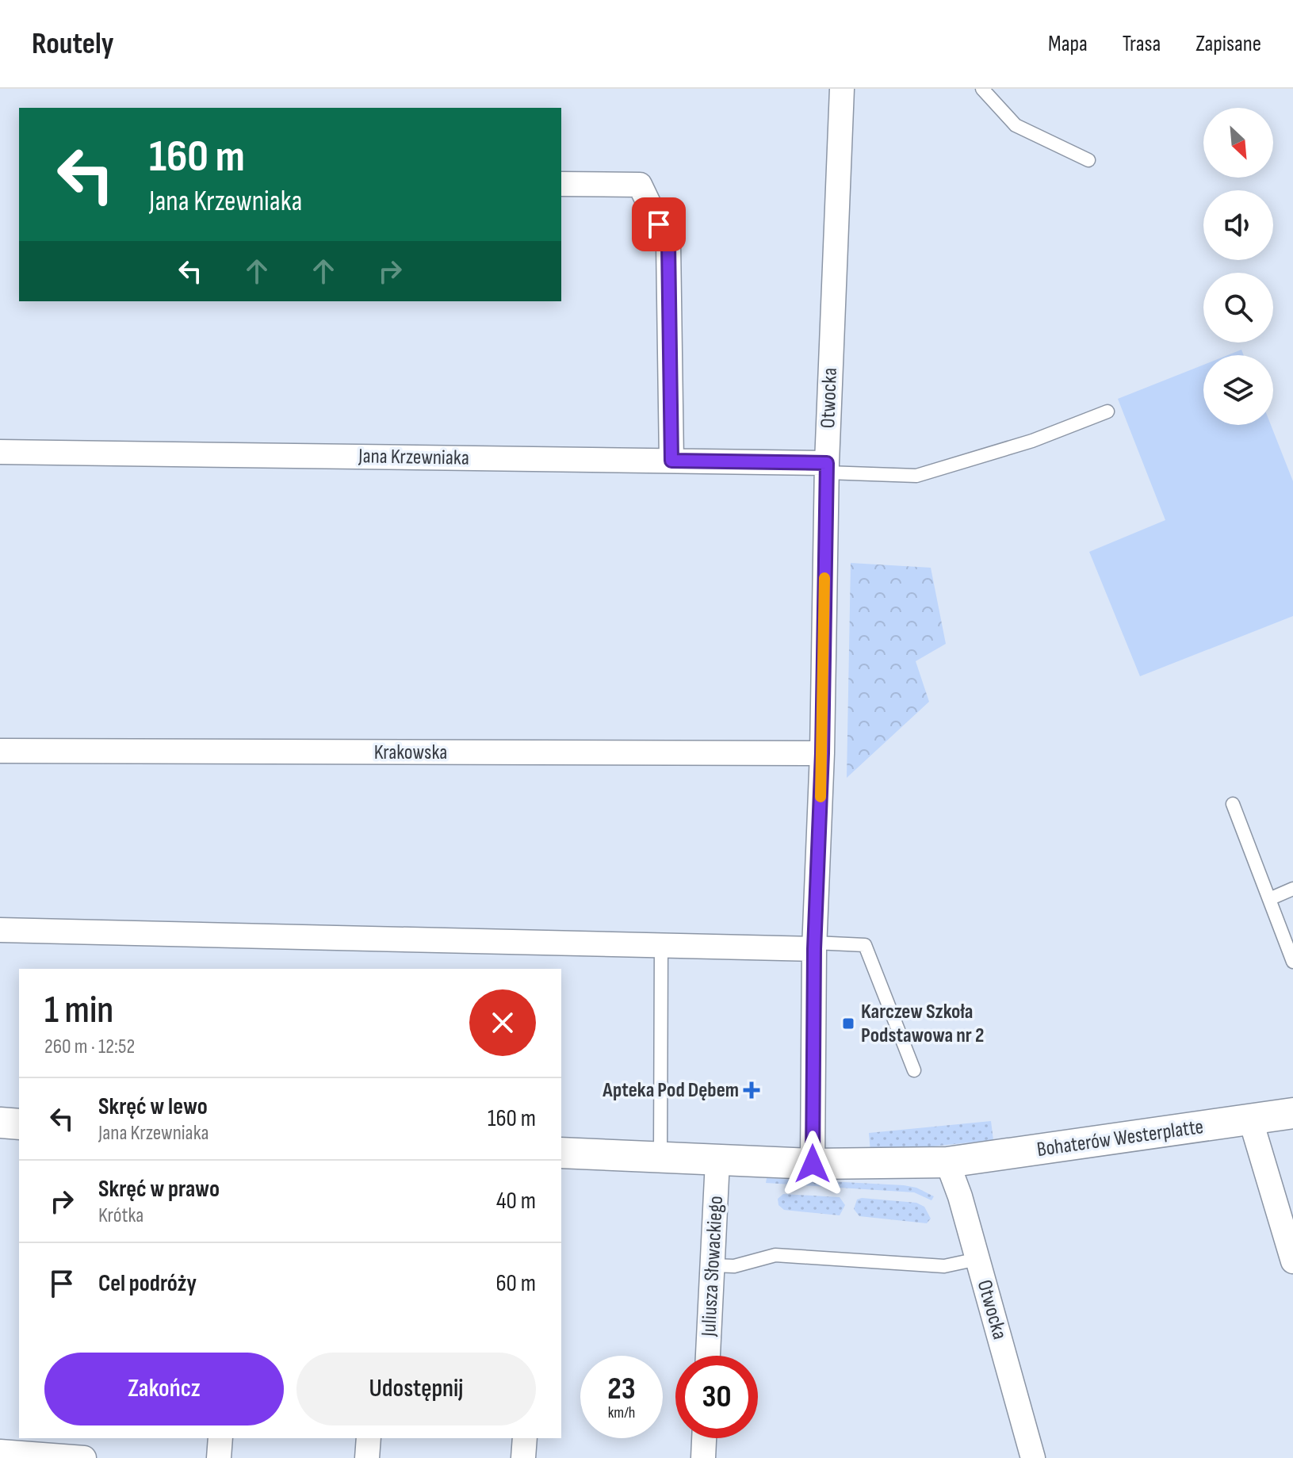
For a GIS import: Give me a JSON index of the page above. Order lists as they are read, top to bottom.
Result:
{
  "streets": {
    "street": [
      "Otwocka",
      "Jana Krzewniaka",
      "Krakowska",
      "Bohaterów Westerplatte",
      "Juliusza Słowackiego"
    ]
  },
  "crossings": [
    ["Otwocka", "Jana Krzewniaka"],
    ["Otwocka", "Krakowska"],
    ["Otwocka", "Bohaterów Westerplatte"]
  ],
  "places": {
    "transit": ["Karczew Szkoła Podstawowa nr 2"],
    "health": ["Apteka Pod Dębem"]
  },
  "north": "bottom right",
  "page": {
    "header": "Routely",
    "nav": ["Mapa", "Trasa", "Zapisane"],
    "turn": ["160 m", "Jana Krzewniaka"],
    "heading": ["1 min", "260 m · 12:52"],
    "list": [
      {
        "name": "Skręć w lewo",
        "note": "Jana Krzewniaka",
        "value": "160 m"
      },
      {
        "name": "Skręć w prawo",
        "note": "Krótka",
        "value": "40 m"
      },
      {
        "name": "Cel podróży",
        "value": "60 m"
      }
    ],
    "buttons": ["Zakończ", "Udostępnij"],
    "speed": "23 km/h",
    "limit": "30"
  }
}
